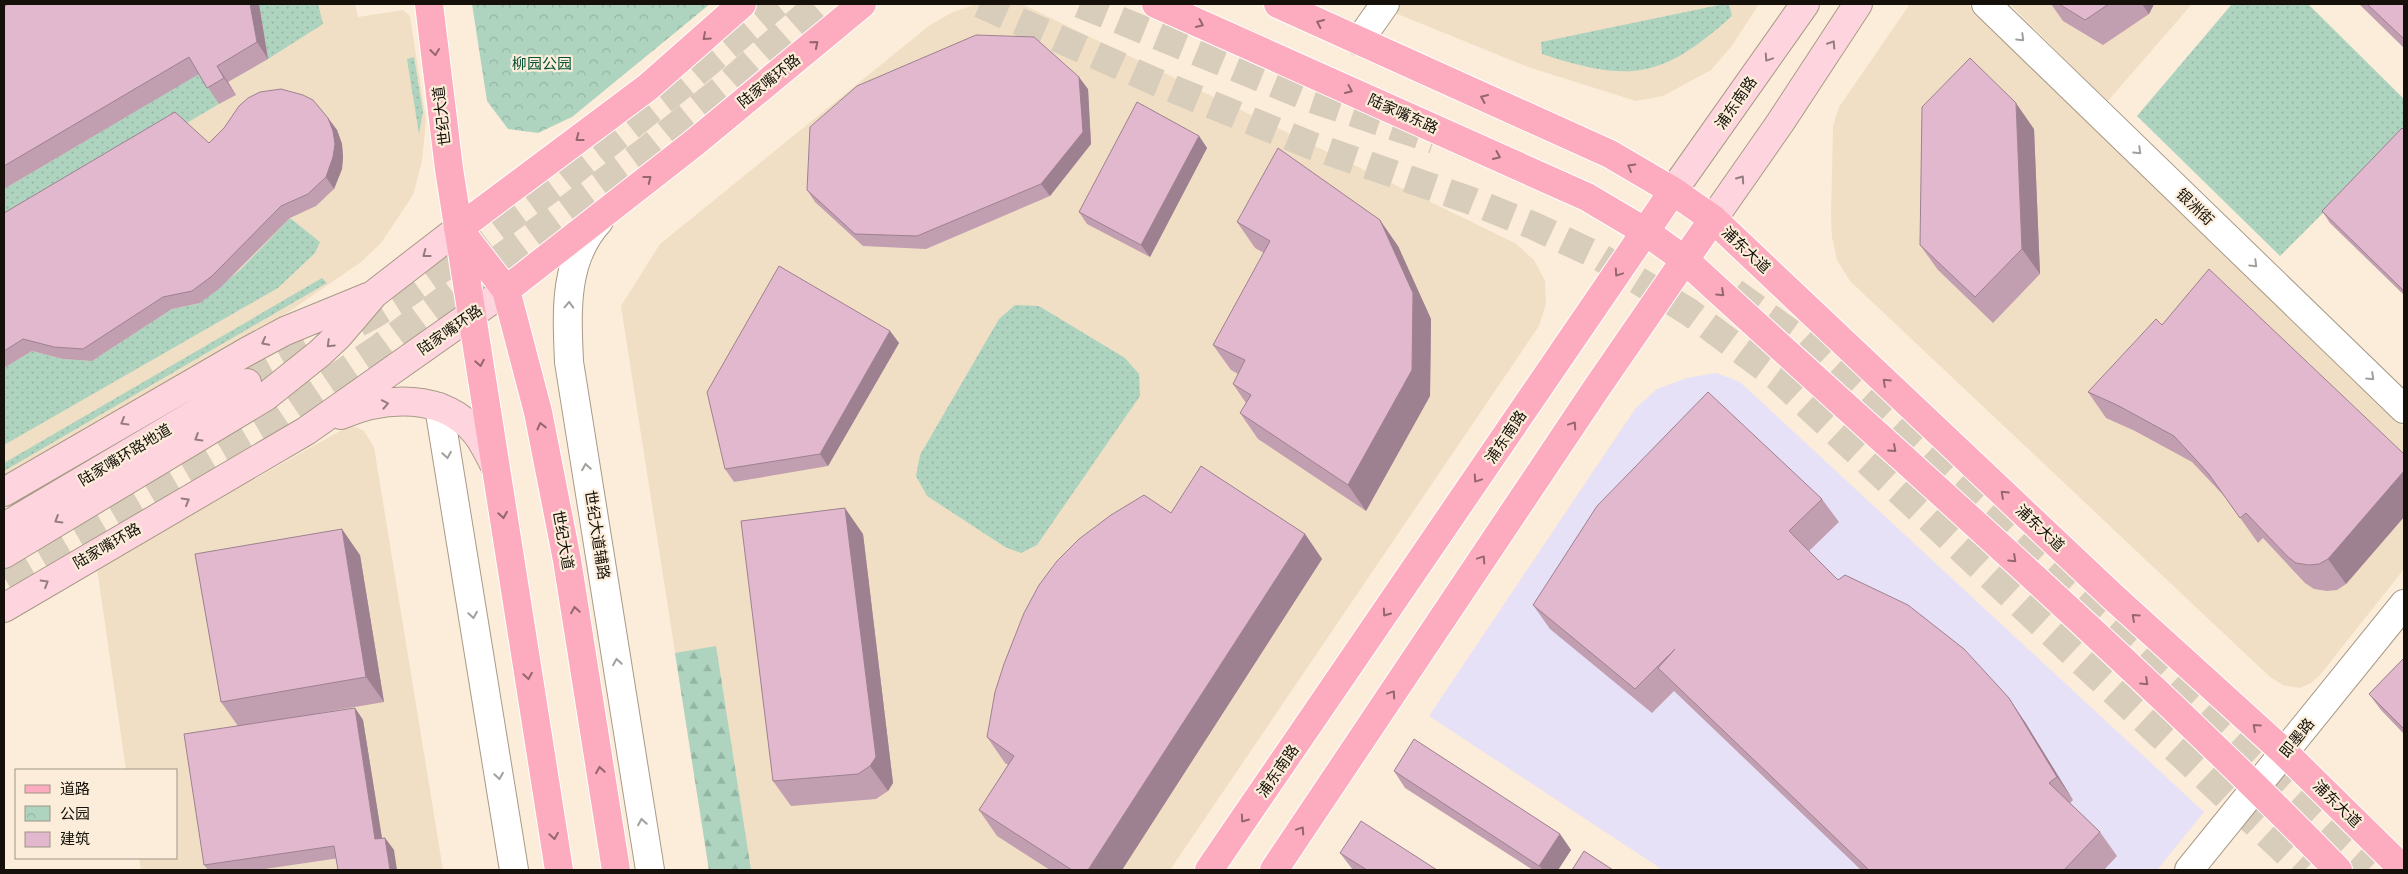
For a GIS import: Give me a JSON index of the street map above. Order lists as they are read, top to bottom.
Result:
{
  "streets": {
    "main road": [
      "陆家嘴环路",
      "浦东南路",
      "陆家嘴东路",
      "世纪大道",
      "浦东大道",
      "陆家嘴环路地道"
    ],
    "street": ["银洲街", "世纪大道辅路", "即墨路"]
  },
  "crossings": [
    ["陆家嘴环路", "世纪大道"],
    ["陆家嘴环路", "世纪大道辅路"],
    ["浦东南路", "陆家嘴东路"],
    ["浦东南路", "浦东大道"],
    ["浦东大道", "即墨路"]
  ],
  "one_way": ["银洲街"],
  "parks": ["柳园公园"],
  "legend": ["道路", "公园", "建筑"]
}
